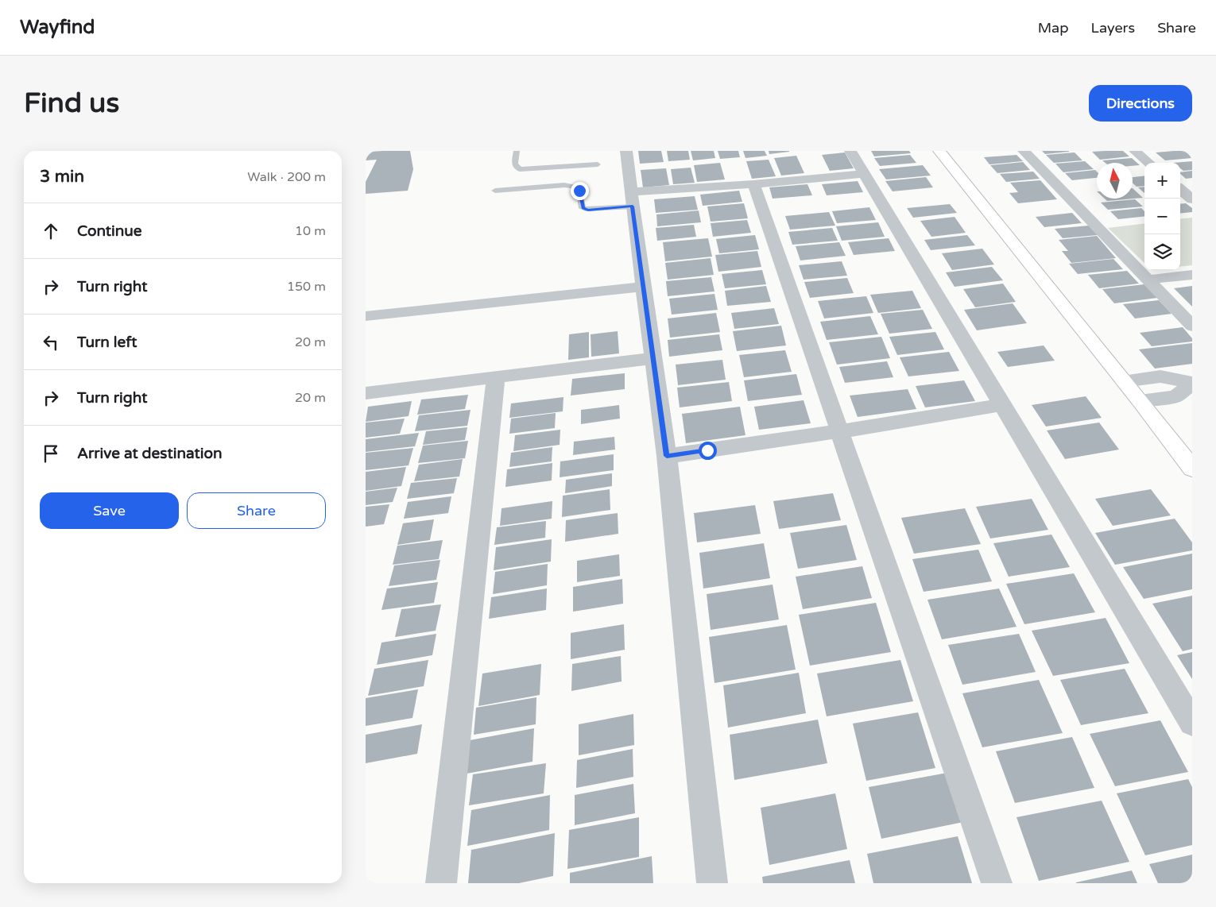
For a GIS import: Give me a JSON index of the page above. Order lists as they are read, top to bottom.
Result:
{
  "north": "top",
  "page": {
    "header": "Wayfind",
    "nav": ["Map", "Layers", "Share"],
    "buttons": [
      "Directions",
      ["Save", "Share"]
    ],
    "title": "Find us",
    "heading": ["3 min", "Walk · 200 m"],
    "map_buttons": ["+", "−"],
    "list": [
      ["Continue", "10 m"],
      ["Turn right", "150 m"],
      ["Turn left", "20 m"],
      ["Turn right", "20 m"],
      "Arrive at destination"
    ]
  }
}
